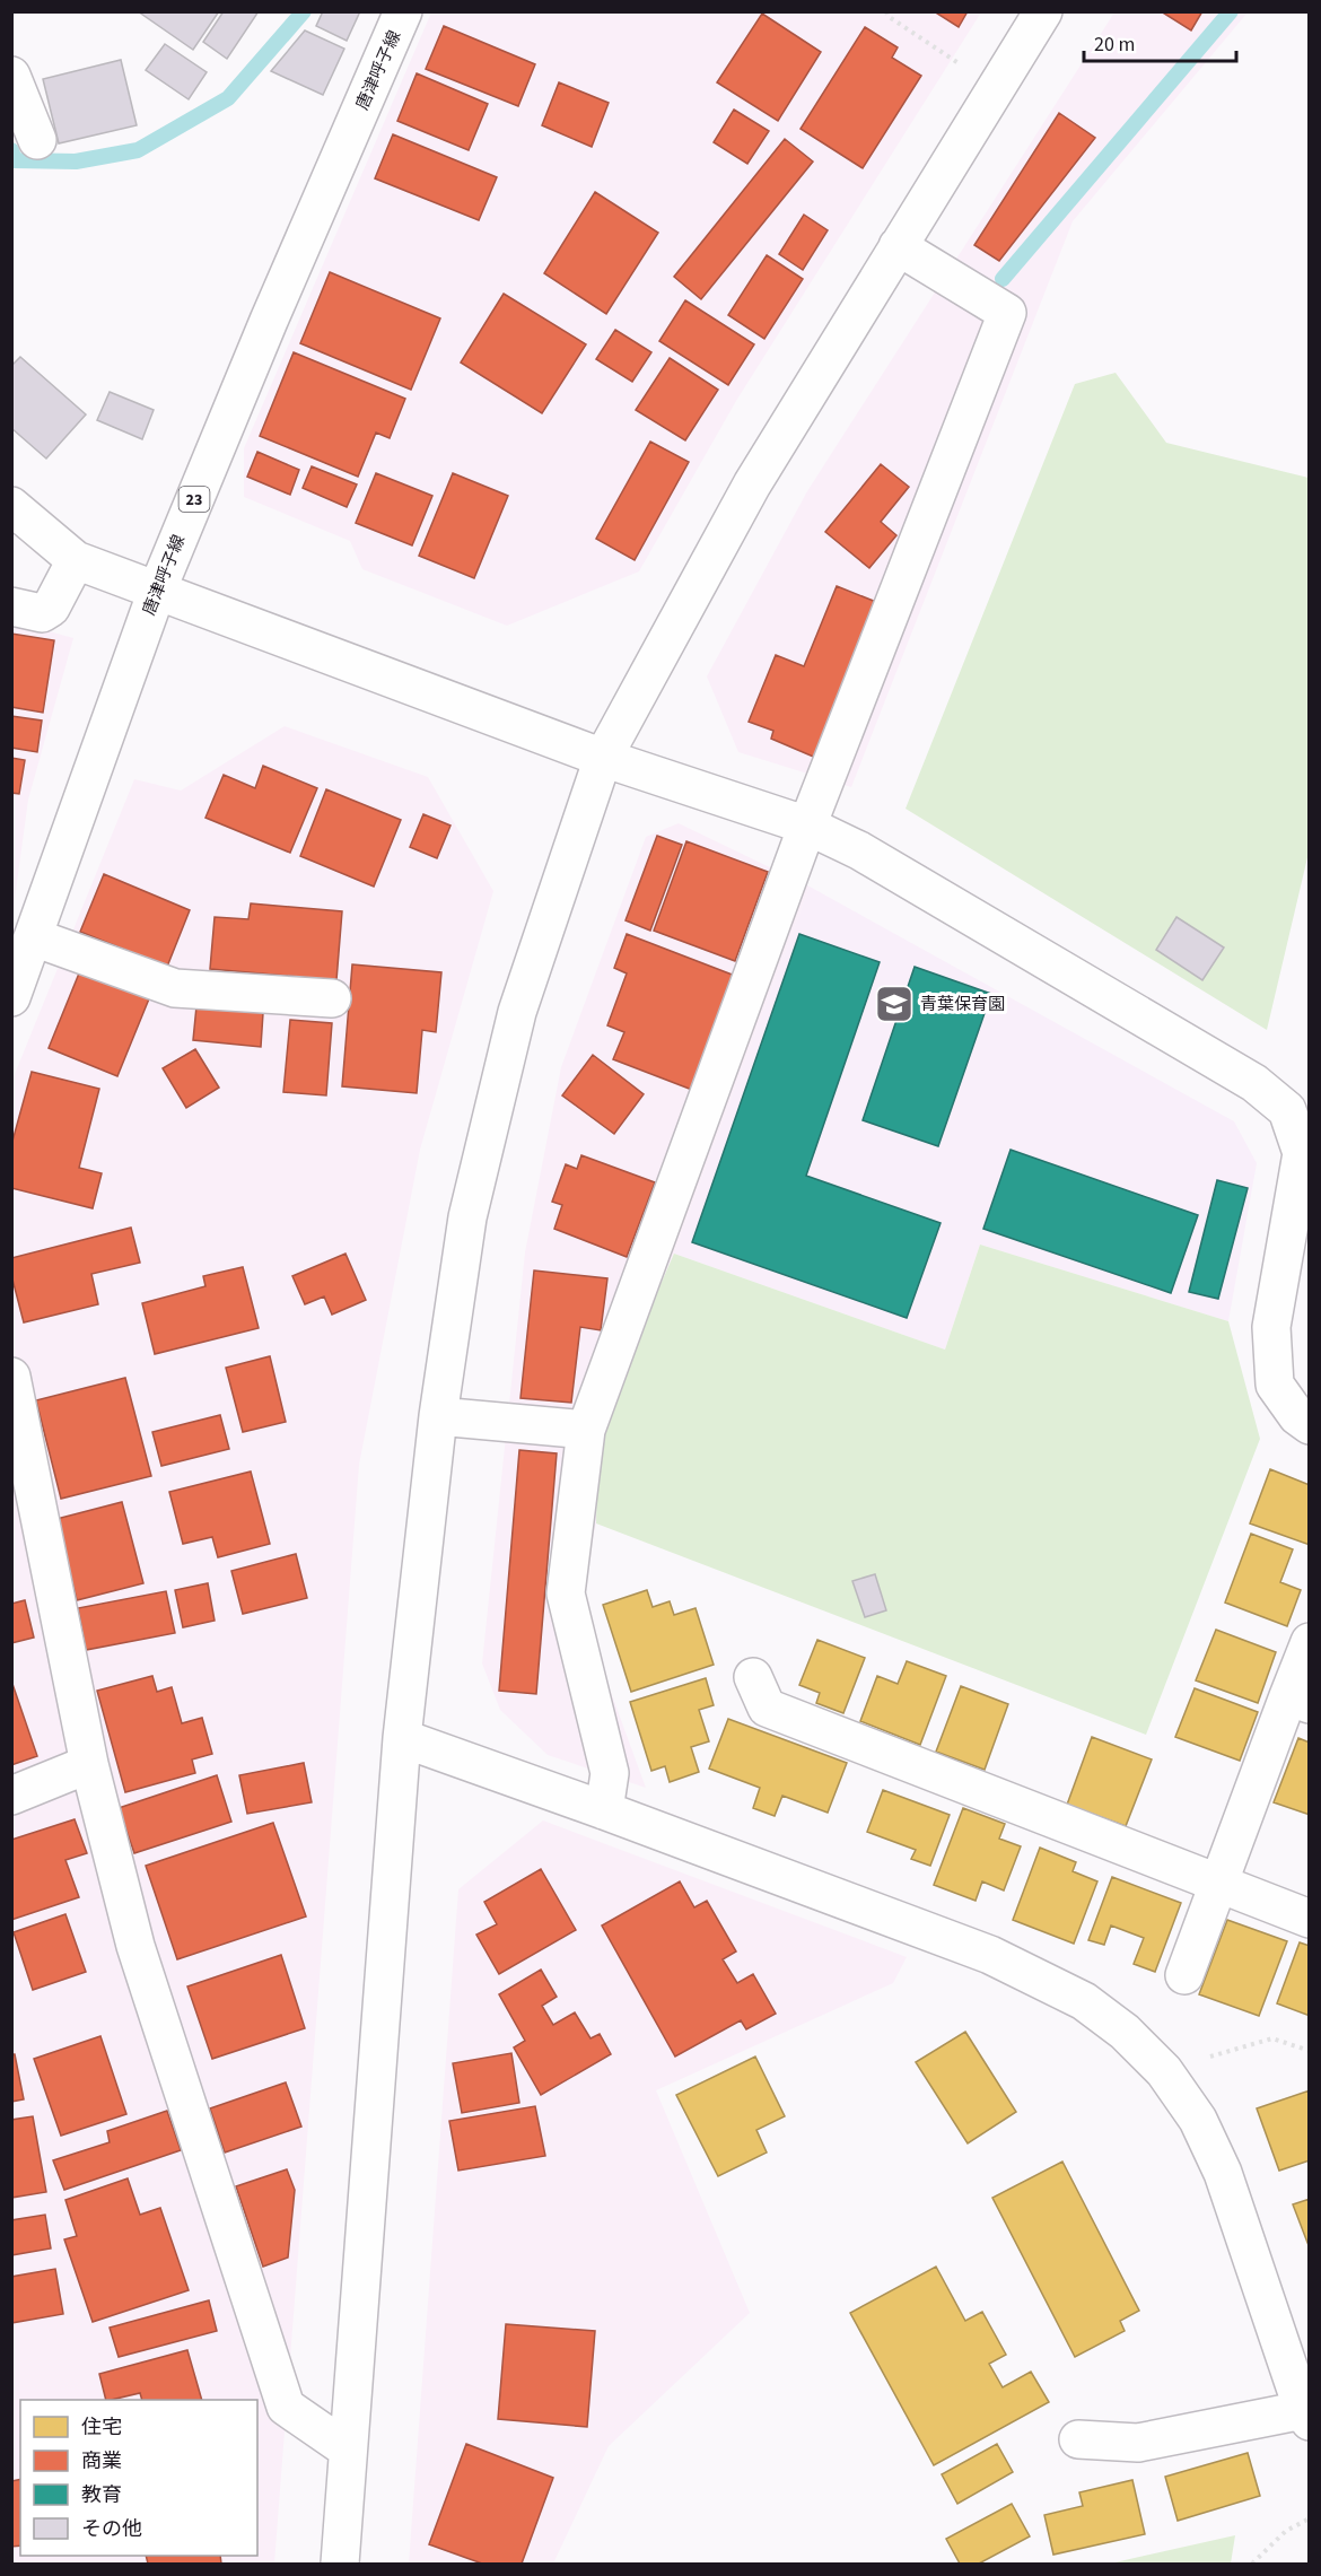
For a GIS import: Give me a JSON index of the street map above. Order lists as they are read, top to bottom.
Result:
{
  "streets": {
    "street": ["唐津呼子線", "23"]
  },
  "places": {
    "school or university": ["青葉保育園"]
  },
  "legend": [
    "住宅",
    "商業",
    "教育",
    "その他"
  ],
  "scale_bar": "20 m"
}
